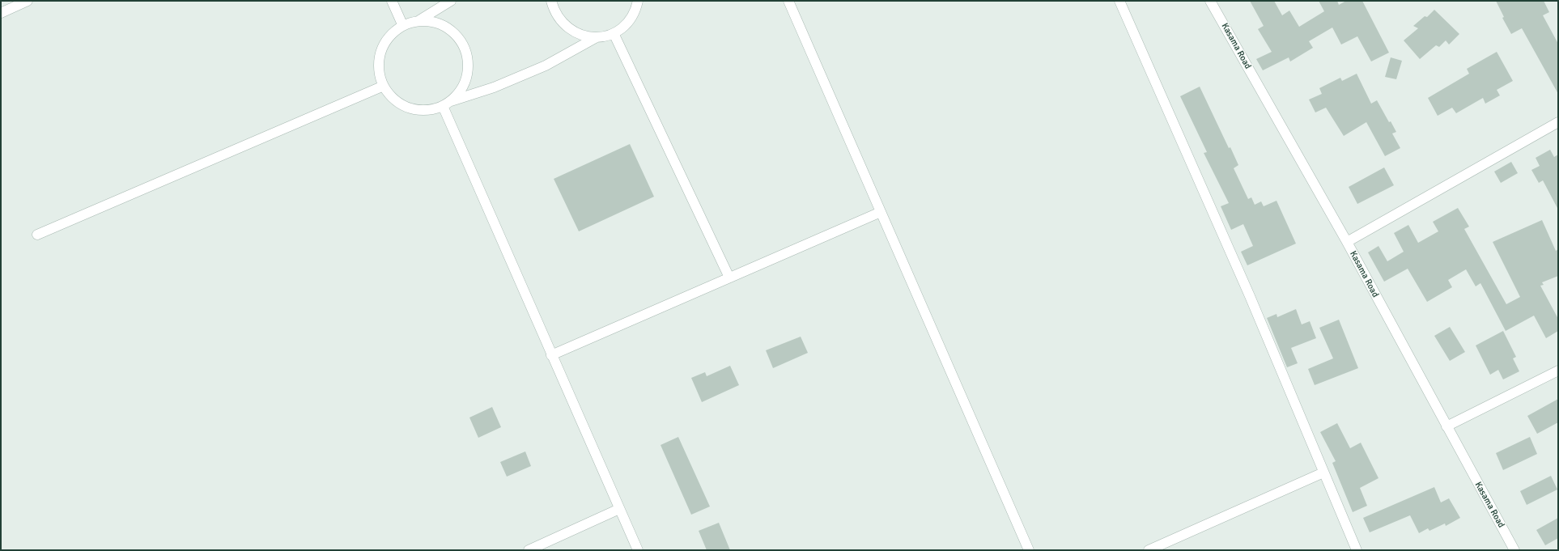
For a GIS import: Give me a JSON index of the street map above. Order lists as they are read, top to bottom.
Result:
{
  "streets": {
    "street": ["Kasama Road"]
  }
}
